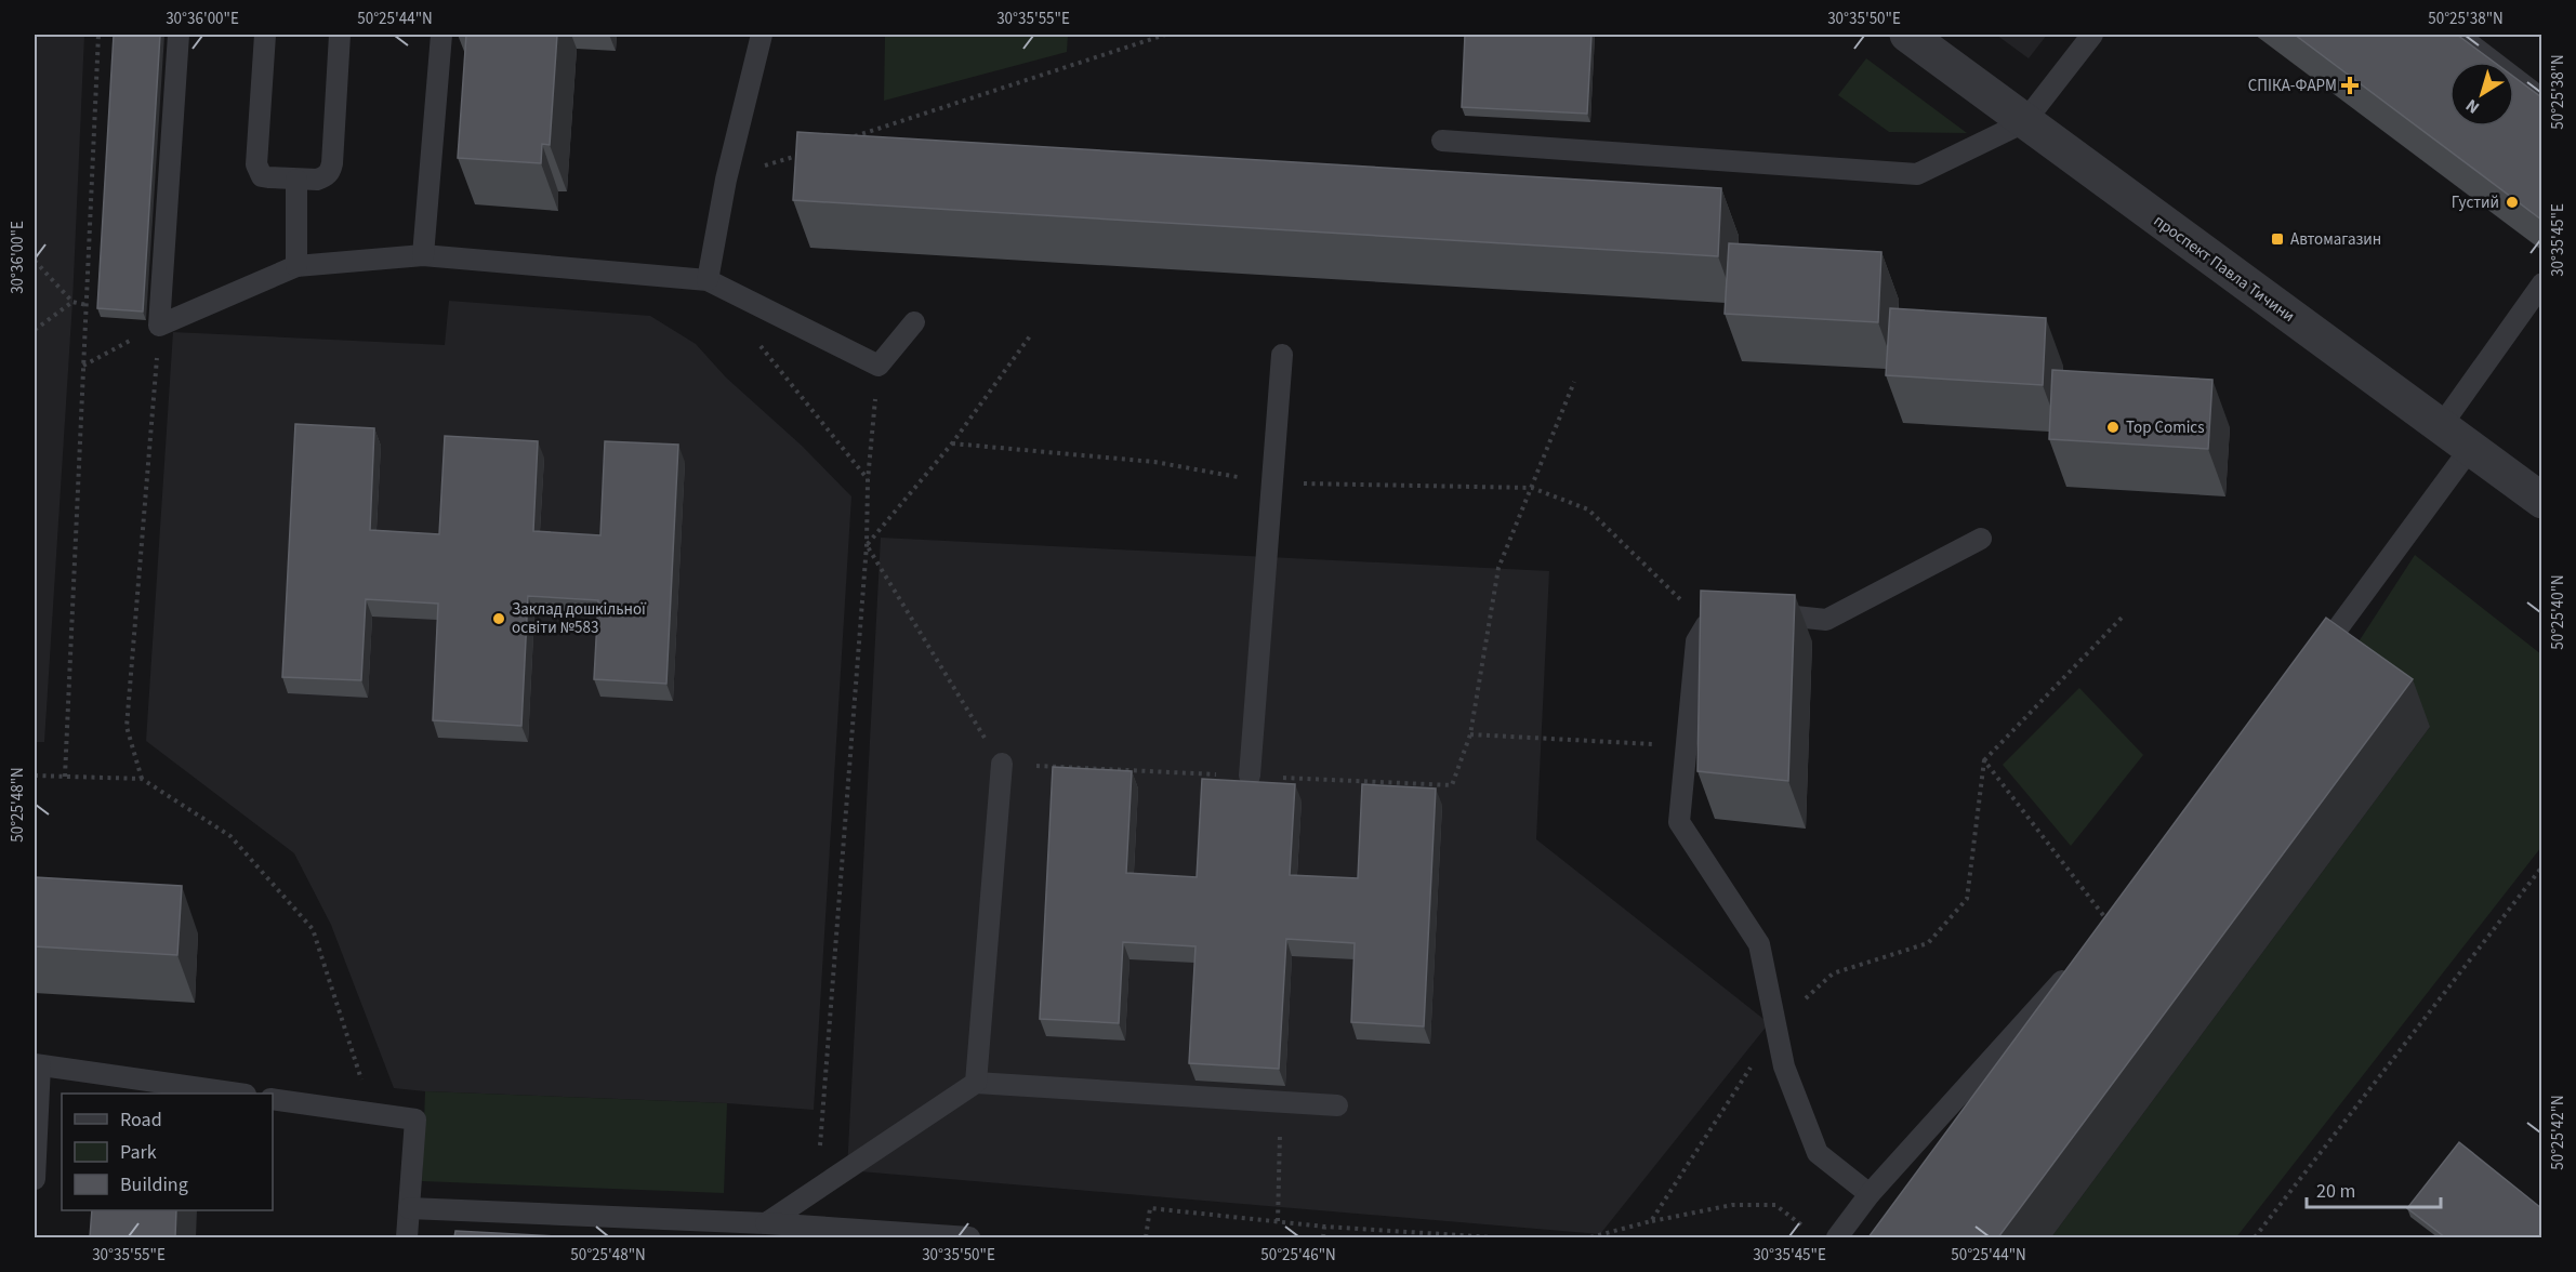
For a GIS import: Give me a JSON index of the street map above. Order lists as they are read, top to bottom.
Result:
{
  "streets": {
    "street": ["проспект Павла Тичини"]
  },
  "places": {
    "health": ["СПІКА-ФАРМ"],
    "other": ["Густий", "Top Comics", "Заклад дошкільної освіти №583"],
    "transit": ["Автомагазин"]
  },
  "legend": ["Road", "Park", "Building"],
  "scale_bar": "20 m",
  "north": "bottom left",
  "coordinates": [
    "30°36'00\"E",
    "50°25'44\"N",
    "30°35'55\"E",
    "30°35'50\"E",
    "50°25'38\"N",
    "30°35'45\"E",
    "50°25'40\"N",
    "50°25'48\"N",
    "50°25'42\"N",
    "50°25'46\"N"
  ]
}
